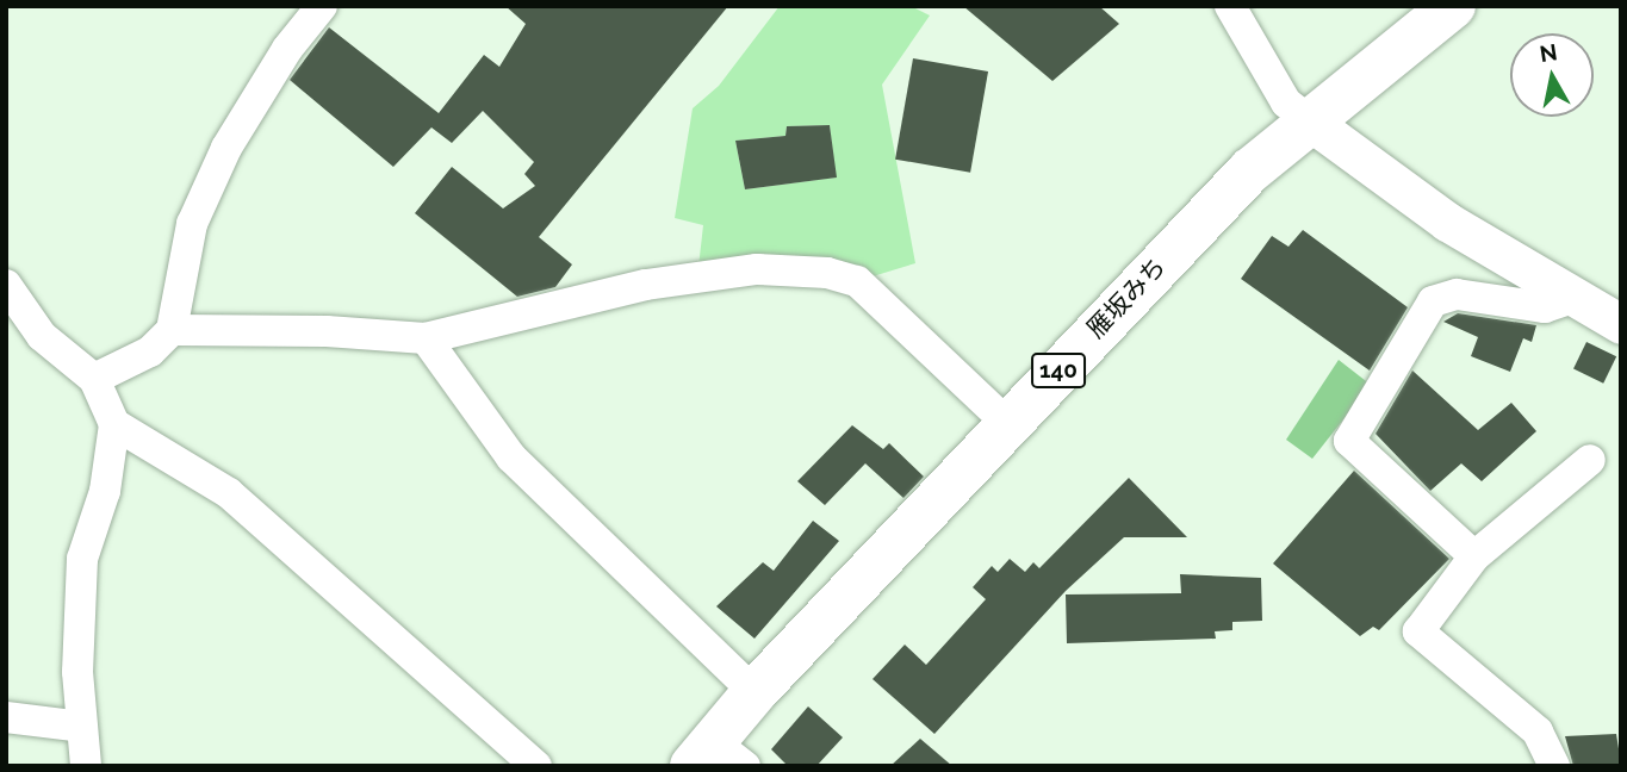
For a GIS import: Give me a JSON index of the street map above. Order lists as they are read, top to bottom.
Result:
{
  "streets": {
    "highway": ["雁坂みち", "140"]
  },
  "north": "top"
}
